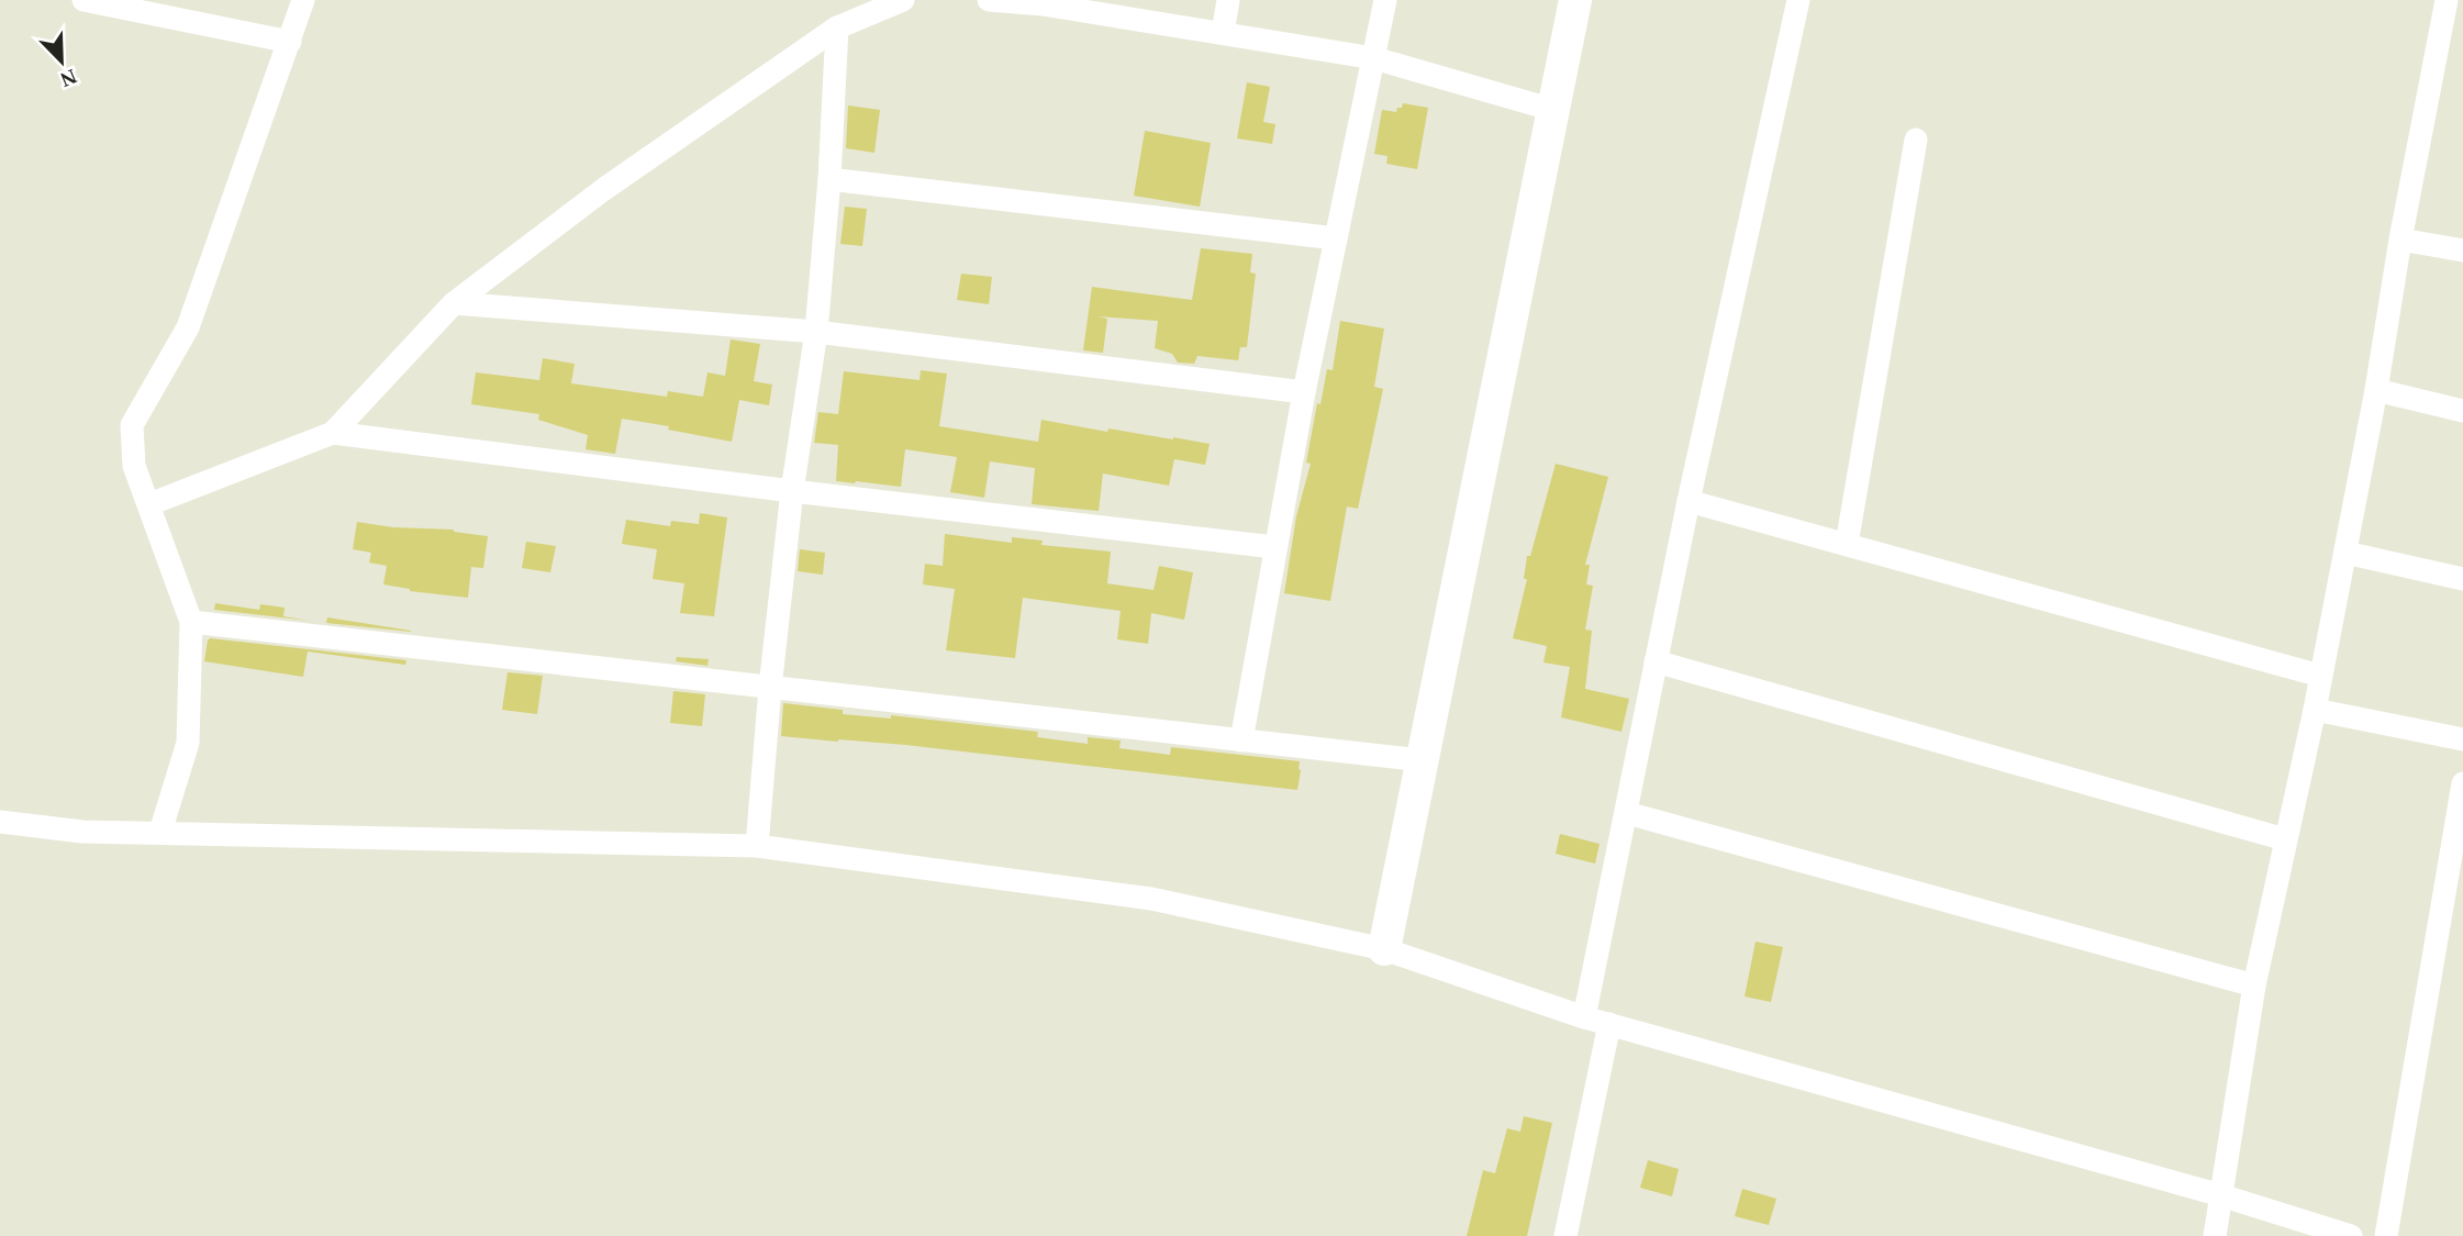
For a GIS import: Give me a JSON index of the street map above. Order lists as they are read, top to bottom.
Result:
{
  "north": "bottom right"
}
